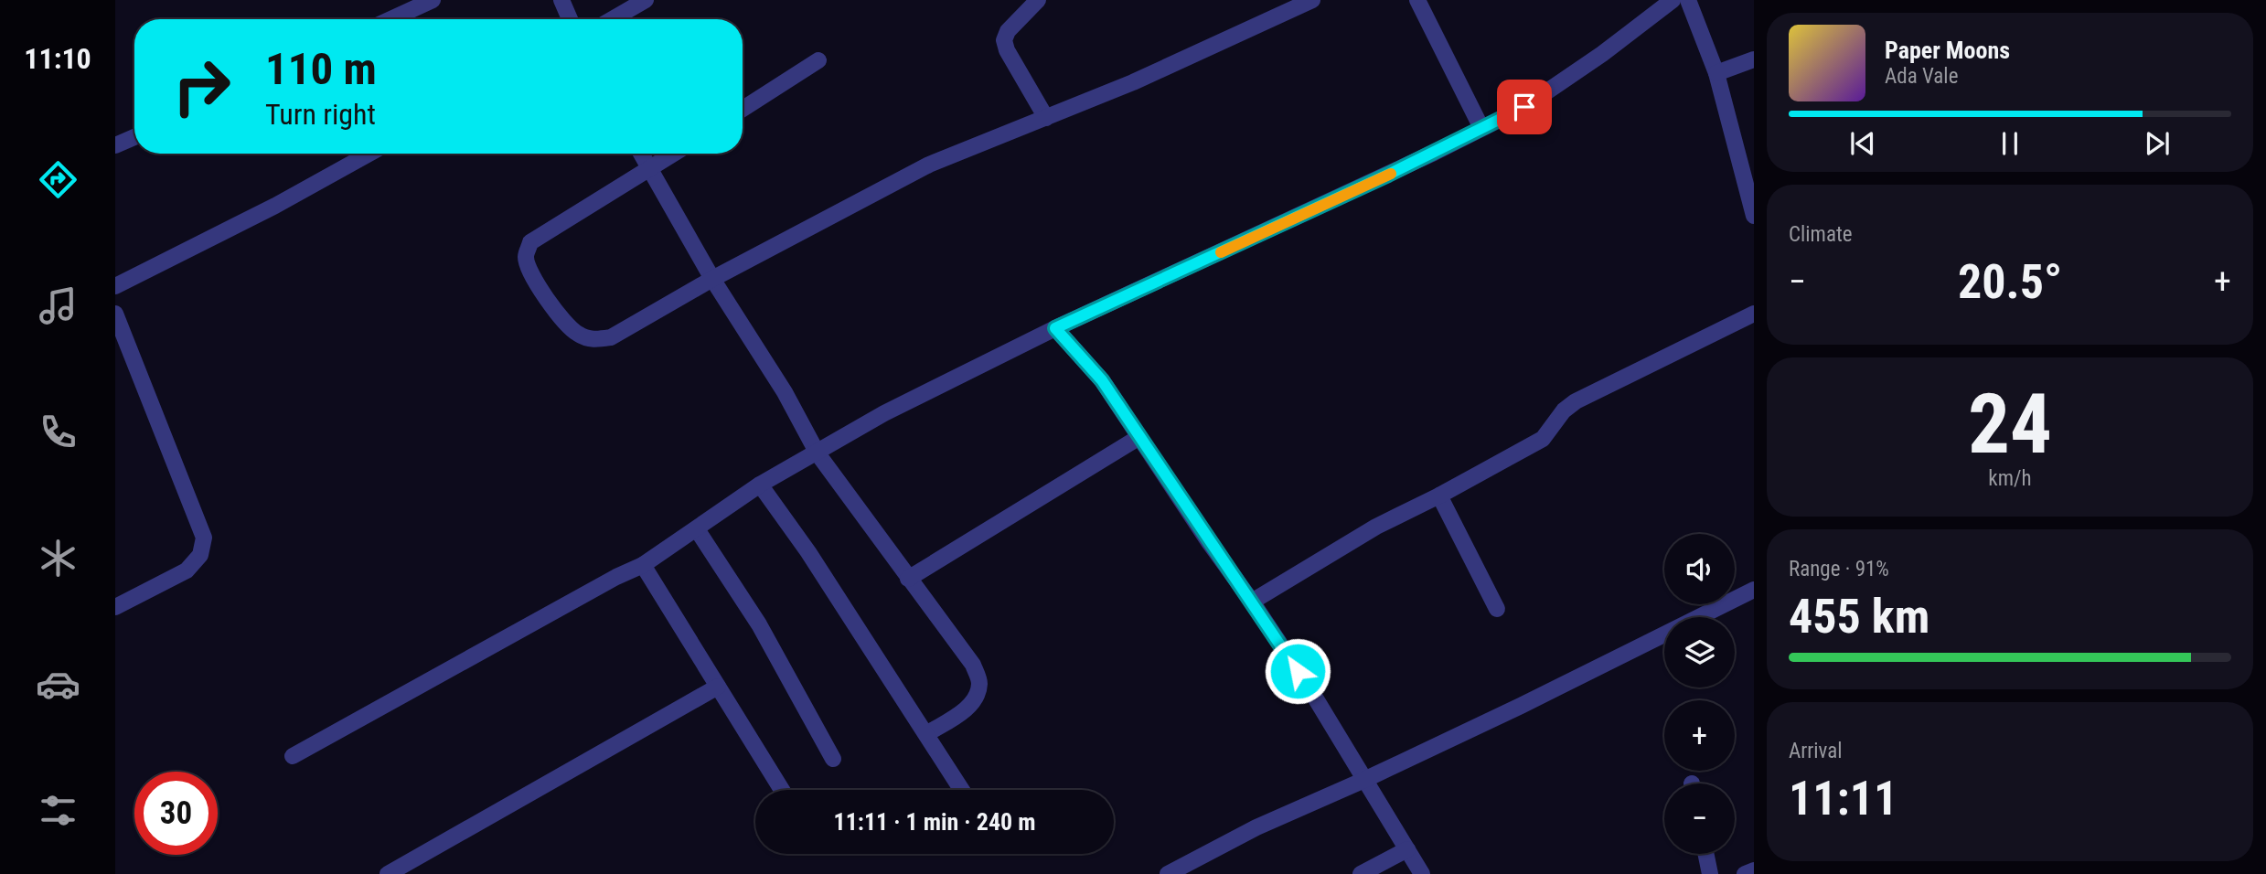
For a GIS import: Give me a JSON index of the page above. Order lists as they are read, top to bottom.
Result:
{
  "page": {
    "tabs": "11:10",
    "turn": ["110 m", "Turn right"],
    "song": ["Paper Moons", "Ada Vale"],
    "tile": [
      "Climate",
      ["24", "km/h"],
      ["Range · 91%", "455 km"],
      ["Arrival", "11:11"]
    ],
    "heat": ["−", "20.5°", "+"],
    "map_buttons": ["+", "−"],
    "limit": "30",
    "trip": "11:11 · 1 min · 240 m"
  }
}
